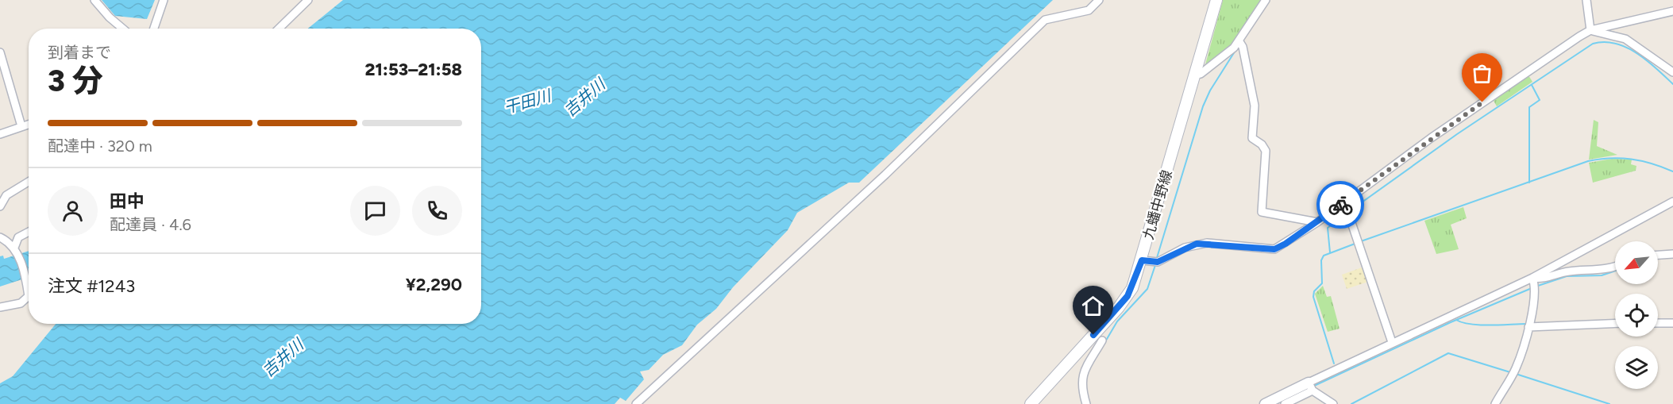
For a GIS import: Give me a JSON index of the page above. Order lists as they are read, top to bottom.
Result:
{
  "streets": {
    "main road": ["九蟠中野線"]
  },
  "water": ["吉井川", "干田川"],
  "north": "bottom left",
  "page": {
    "heading": ["3 分", "到着まで", "21:53–21:58"],
    "panel": [
      "田中",
      "配達員 · 4.6",
      "注文 #1243",
      "¥2,290"
    ],
    "bar": "配達中 · 320 m"
  }
}
